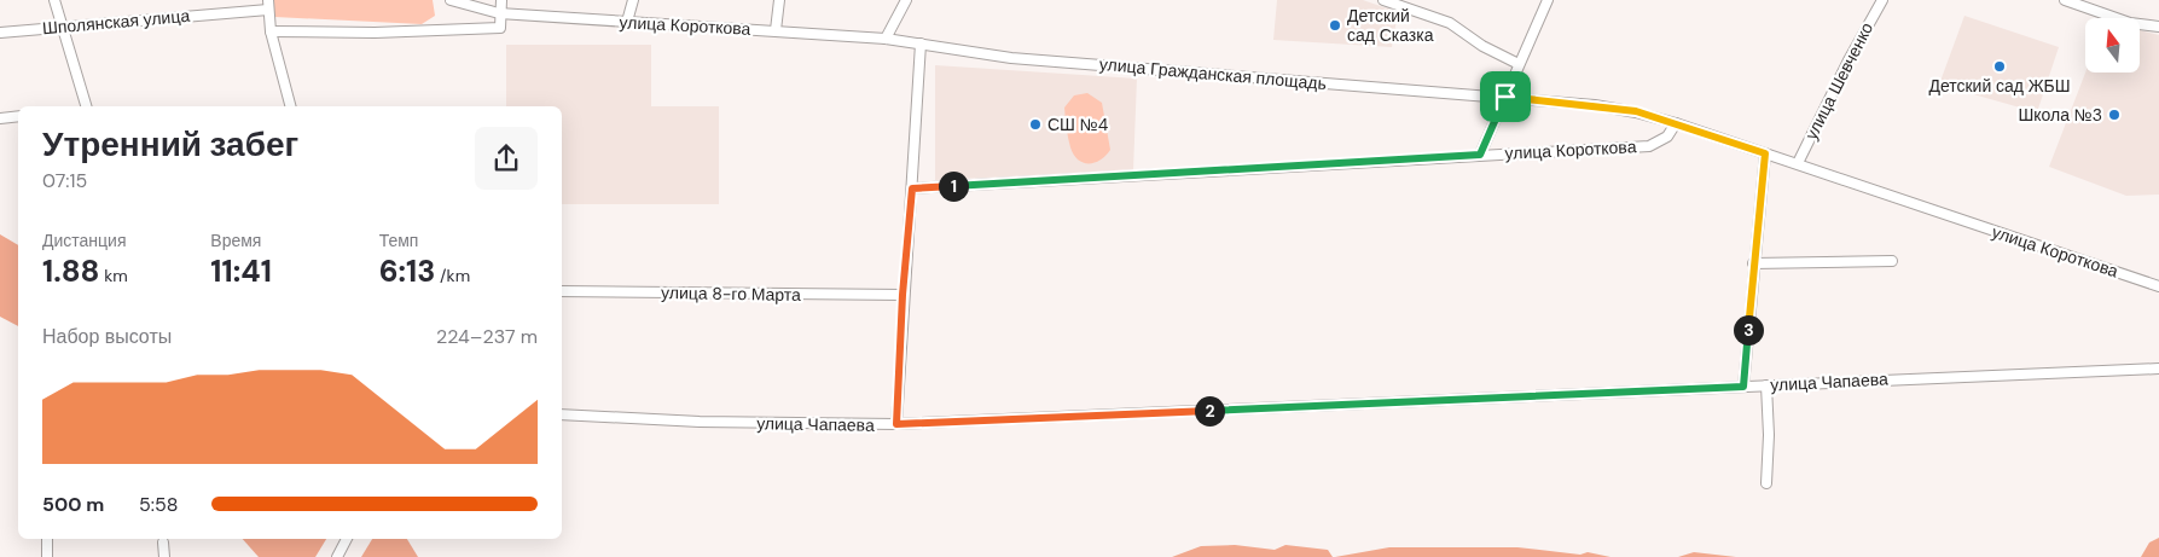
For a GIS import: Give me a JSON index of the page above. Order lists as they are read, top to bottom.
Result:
{
  "streets": {
    "street": [
      "Шполянская улица",
      "улица Короткова",
      "улица Гражданская площадь",
      "улица Шевченко",
      "улица 8-го Марта",
      "улица Чапаева"
    ]
  },
  "crossings": [
    ["улица Короткова", "улица Гражданская площадь"],
    ["улица Короткова", "улица Шевченко"]
  ],
  "places": [
    "Детский сад Сказка",
    "Детский сад ЖБШ",
    "Школа №3",
    "СШ №4"
  ],
  "north": "top",
  "page": {
    "heading": ["Утренний забег", "07:15"],
    "pins": ["1", "3", "2"],
    "stats": [
      ["Дистанция", "1.88 km"],
      ["Время", "11:41"],
      ["Темп", "6:13 /km"]
    ],
    "chart": ["Набор высоты", "224–237 m"],
    "list": [
      {
        "name": "500 m",
        "note": "5:58"
      }
    ]
  }
}
